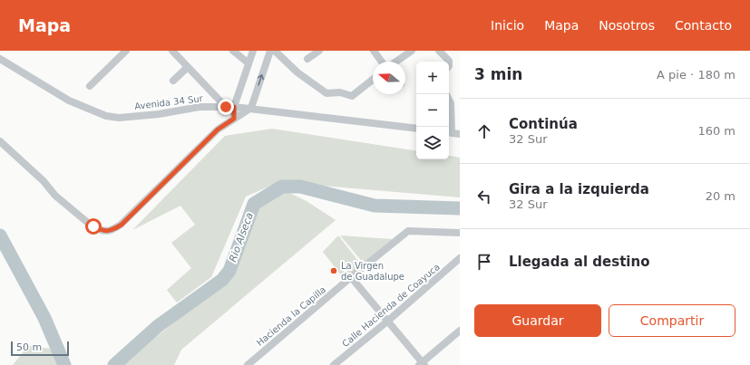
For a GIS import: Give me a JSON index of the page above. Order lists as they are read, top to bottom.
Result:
{
  "streets": {
    "street": ["Avenida 34 Sur", "Calle Hacienda de Coayuca", "Hacienda la Capilla"]
  },
  "water": ["Rio Alseca"],
  "places": ["La Virgen de Guadalupe"],
  "scale_bar": "50 m",
  "north": "left",
  "page": {
    "header": "Mapa",
    "nav": [
      "Inicio",
      "Mapa",
      "Nosotros",
      "Contacto"
    ],
    "heading": ["3 min", "A pie · 180 m"],
    "map_buttons": ["+", "−"],
    "list": [
      ["Continúa", "32 Sur", "160 m"],
      ["Gira a la izquierda", "32 Sur", "20 m"],
      "Llegada al destino"
    ],
    "buttons": ["Guardar", "Compartir"],
    "scale": "50 m"
  }
}
